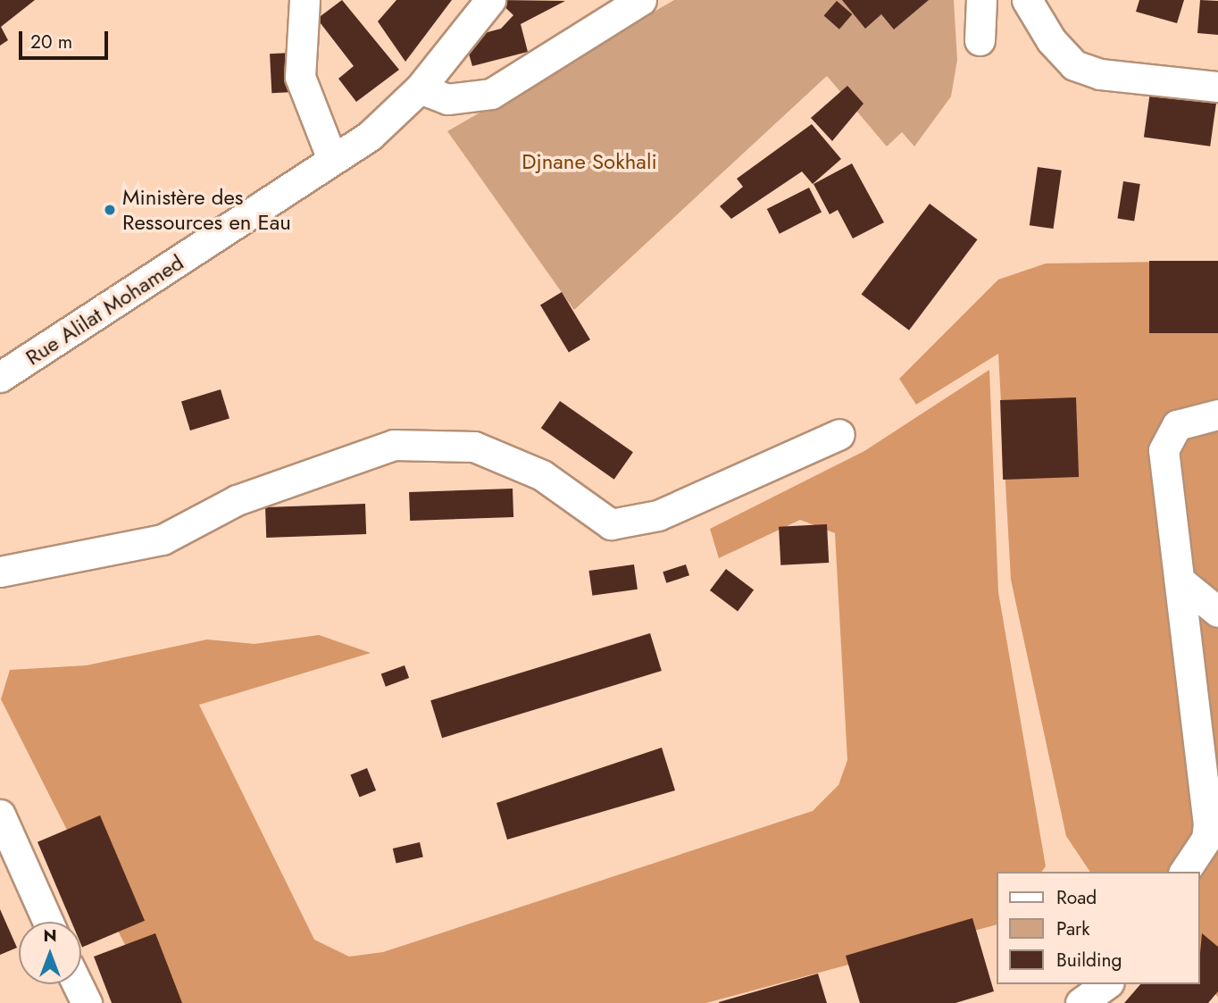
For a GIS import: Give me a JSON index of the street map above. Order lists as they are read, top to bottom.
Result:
{
  "streets": {
    "street": ["Rue Alilat Mohamed"]
  },
  "parks": ["Djnane Sokhali"],
  "places": ["Ministère des Ressources en Eau"],
  "legend": ["Road", "Park", "Building"],
  "scale_bar": "20 m",
  "north": "top"
}
